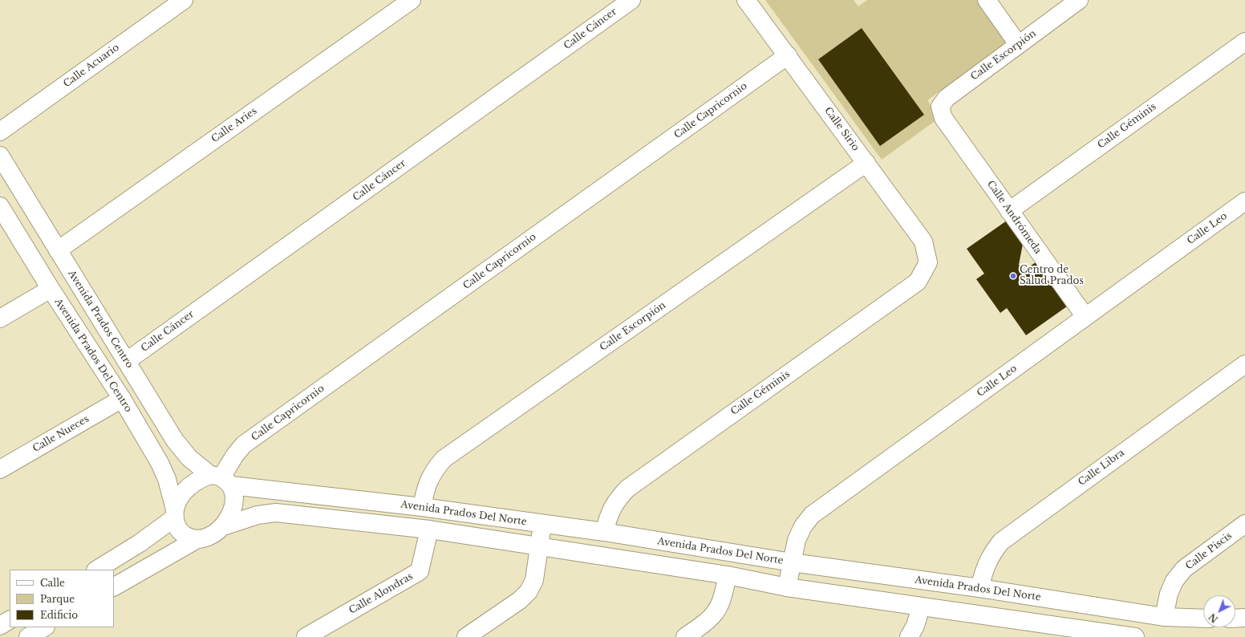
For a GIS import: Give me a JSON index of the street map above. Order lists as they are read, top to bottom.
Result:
{
  "streets": {
    "street": [
      "Calle Cáncer",
      "Calle Escorpión",
      "Calle Acuario",
      "Calle Capricornio",
      "Calle Aries",
      "Calle Géminis",
      "Calle Sirio",
      "Calle Andrómeda",
      "Calle Leo",
      "Avenida Prados Centro",
      "Avenida Prados Del Centro",
      "Calle Nueces",
      "Calle Libra",
      "Avenida Prados Del Norte",
      "Calle Piscis",
      "Calle Alondras"
    ]
  },
  "crossings": [
    ["Calle Cáncer", "Avenida Prados Centro"],
    ["Calle Escorpión", "Calle Sirio"],
    ["Calle Escorpión", "Calle Andrómeda"],
    ["Calle Escorpión", "Avenida Prados Del Norte"],
    ["Calle Capricornio", "Calle Sirio"],
    ["Calle Capricornio", "Avenida Prados Centro"],
    ["Calle Capricornio", "Avenida Prados Del Centro"],
    ["Calle Capricornio", "Avenida Prados Del Norte"],
    ["Calle Aries", "Avenida Prados Centro"],
    ["Calle Géminis", "Calle Sirio"],
    ["Calle Géminis", "Calle Andrómeda"],
    ["Calle Géminis", "Avenida Prados Del Norte"],
    ["Calle Andrómeda", "Calle Leo"],
    ["Calle Leo", "Avenida Prados Del Norte"],
    ["Avenida Prados Centro", "Avenida Prados Del Centro"],
    ["Avenida Prados Centro", "Avenida Prados Del Norte"],
    ["Avenida Prados Del Centro", "Calle Nueces"],
    ["Avenida Prados Del Centro", "Avenida Prados Del Norte"],
    ["Calle Libra", "Avenida Prados Del Norte"],
    ["Avenida Prados Del Norte", "Calle Piscis"]
  ],
  "places": ["Centro de Salud Prados"],
  "legend": ["Calle", "Parque", "Edificio"],
  "north": "bottom left"
}
